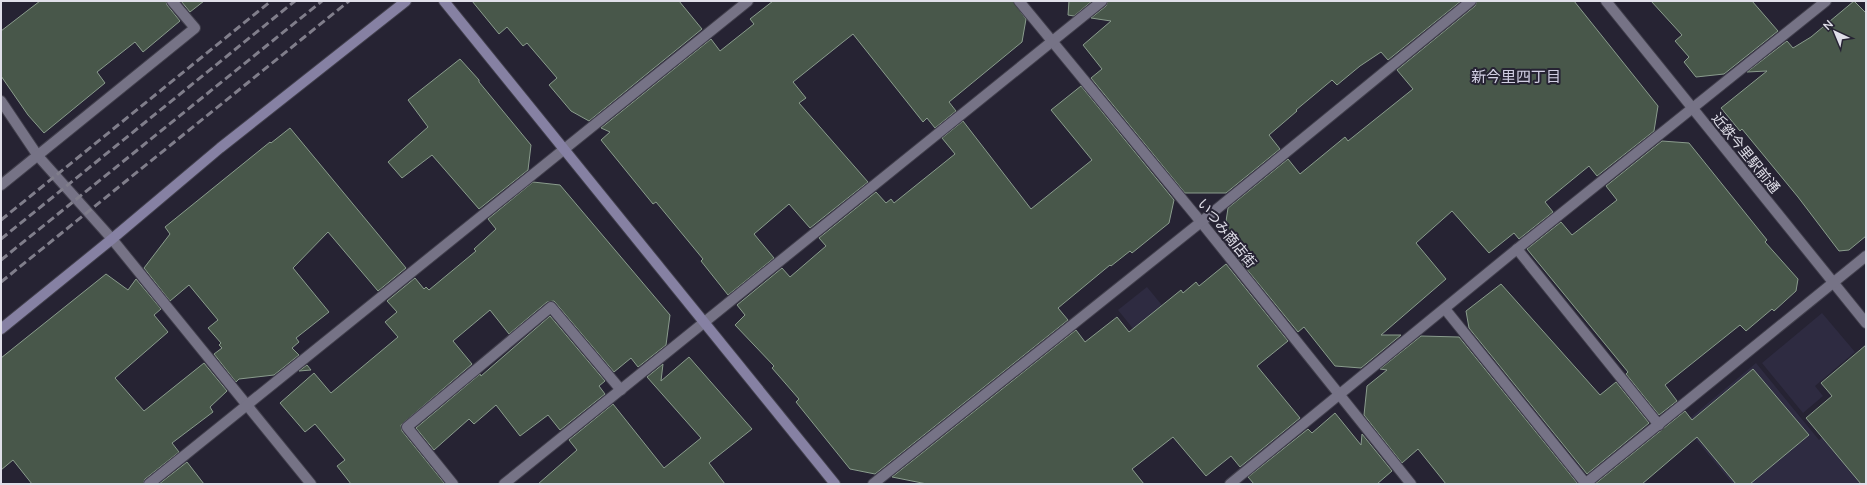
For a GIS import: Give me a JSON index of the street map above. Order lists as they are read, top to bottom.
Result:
{
  "streets": {
    "street": ["近鉄今里駅前通", "いつみ商店街"]
  },
  "districts": ["新今里四丁目"],
  "north": "top left"
}
